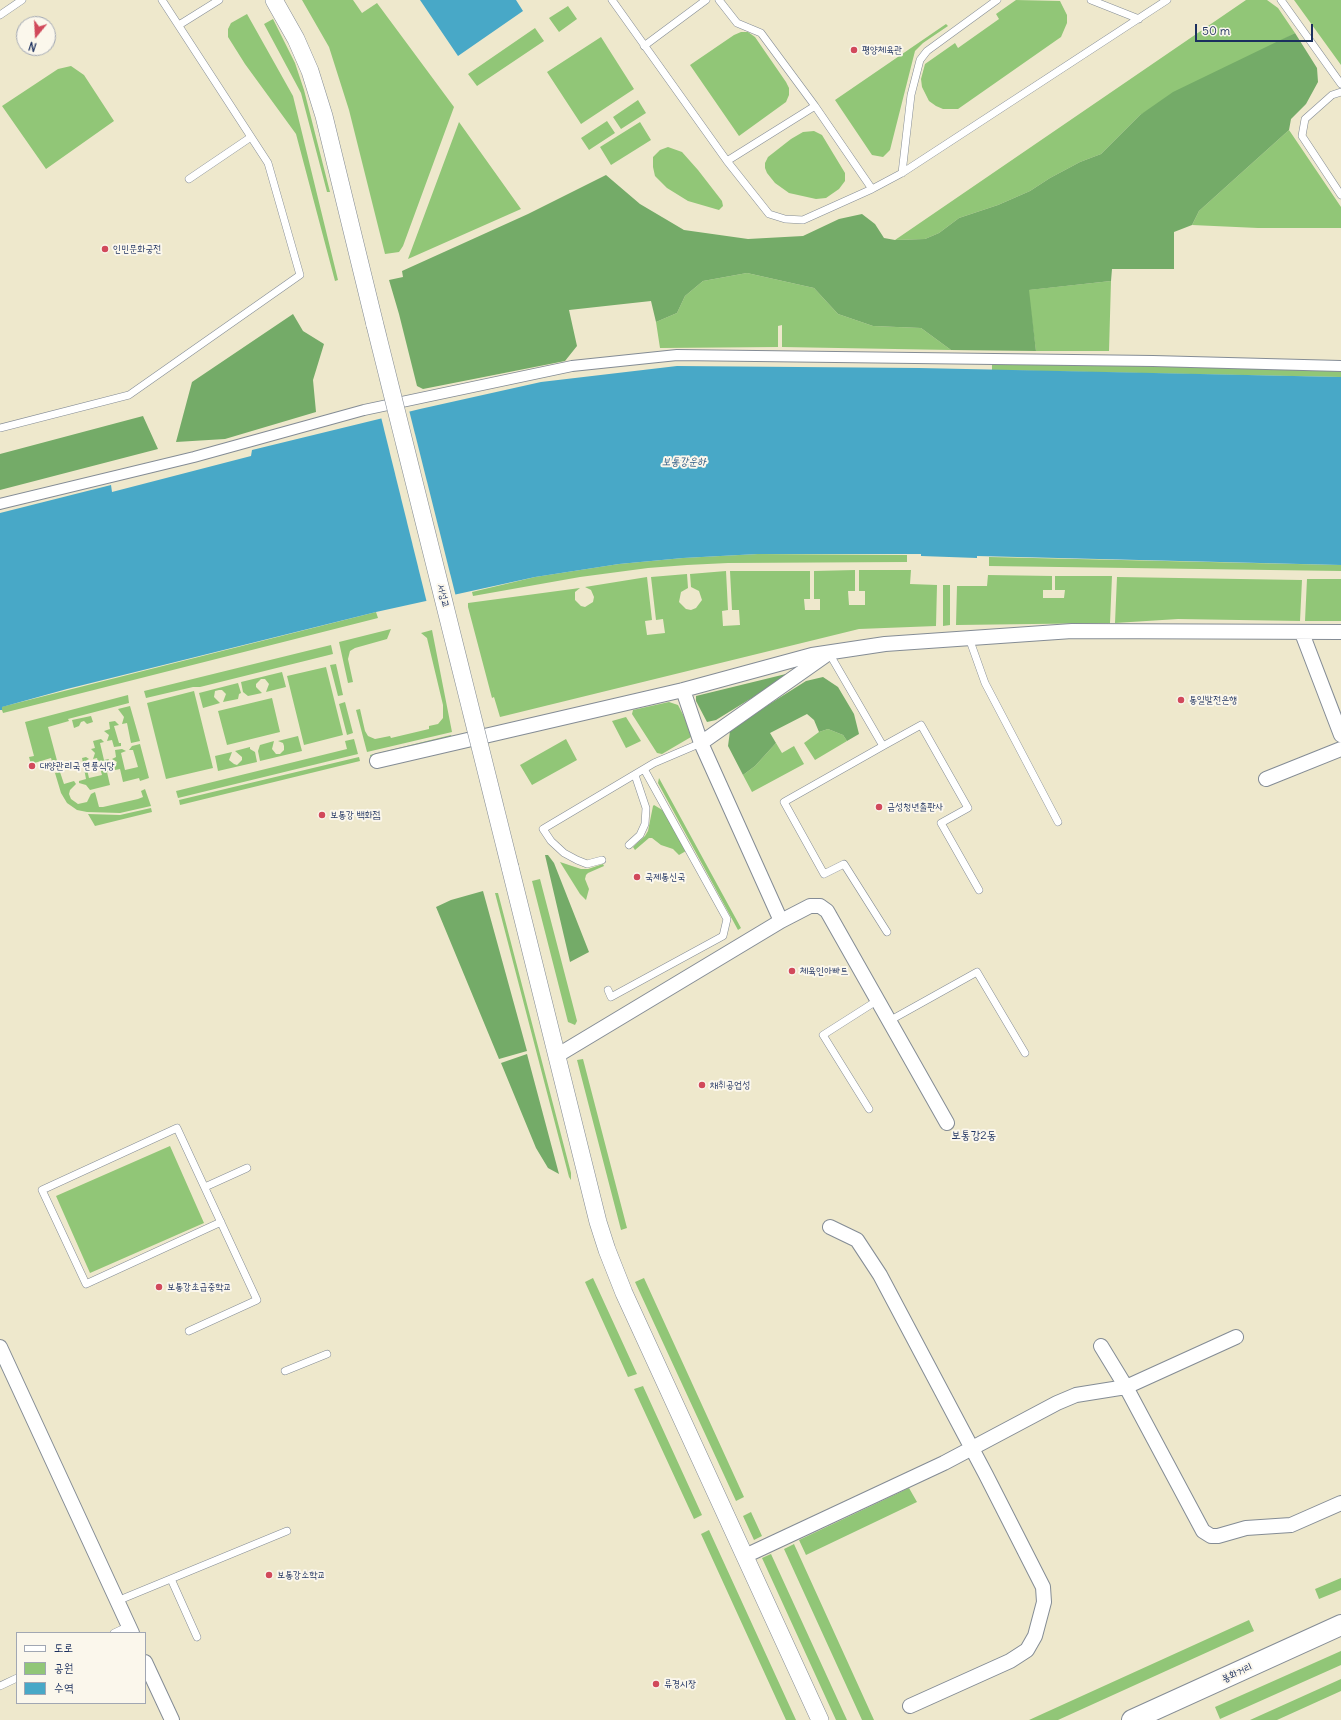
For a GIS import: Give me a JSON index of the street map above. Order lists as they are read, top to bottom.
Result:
{
  "streets": {
    "main road": ["봉화거리"],
    "street": ["서성교"]
  },
  "districts": ["보통강2동"],
  "water": ["보통강운하"],
  "places": [
    "평양체육관",
    "인민문화궁전",
    "통일발전은행",
    "대양관리국 연풍식당",
    "금성청년출판사",
    "보통강 백화점",
    "국제통신국",
    "체육인아빠트",
    "채취공업성",
    "보통강초급중학교",
    "보통강소학교",
    "류경시장"
  ],
  "legend": ["도로", "공원", "수역"],
  "scale_bar": "50 m",
  "north": "bottom"
}
